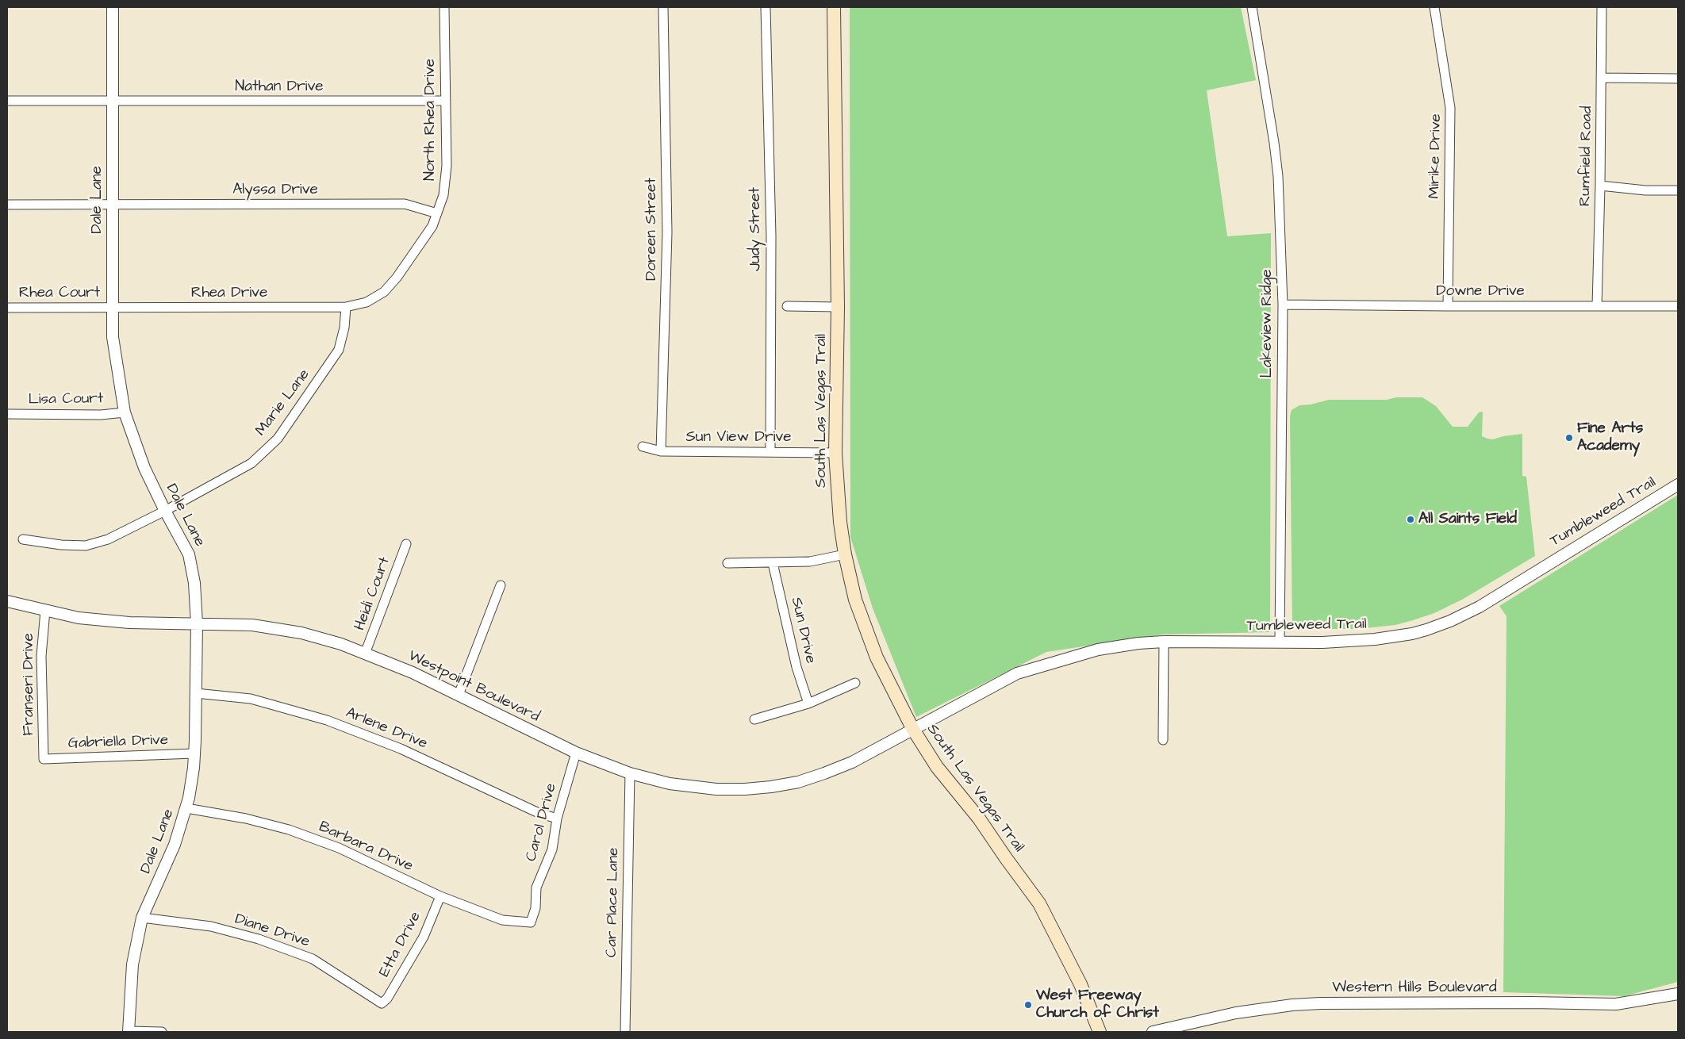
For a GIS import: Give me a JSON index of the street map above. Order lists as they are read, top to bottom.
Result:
{
  "streets": {
    "main road": ["South Las Vegas Trail"],
    "street": [
      "Nathan Drive",
      "North Rhea Drive",
      "Mirike Drive",
      "Rumfield Road",
      "Alyssa Drive",
      "Dale Lane",
      "Doreen Street",
      "Judy Street",
      "Downe Drive",
      "Rhea Court",
      "Rhea Drive",
      "Lakeview Ridge",
      "Lisa Court",
      "Marie Lane",
      "Sun View Drive",
      "Tumbleweed Trail",
      "Heidi Court",
      "Sun Drive",
      "Franseri Drive",
      "Westpoint Boulevard",
      "Arlene Drive",
      "Gabriella Drive",
      "Carol Drive",
      "Barbara Drive",
      "Car Place Lane",
      "Diane Drive",
      "Etta Drive",
      "Western Hills Boulevard"
    ]
  },
  "crossings": [
    ["Nathan Drive", "North Rhea Drive"],
    ["Nathan Drive", "Dale Lane"],
    ["North Rhea Drive", "Alyssa Drive"],
    ["North Rhea Drive", "Rhea Drive"],
    ["North Rhea Drive", "Marie Lane"],
    ["Mirike Drive", "Downe Drive"],
    ["Rumfield Road", "Downe Drive"],
    ["Alyssa Drive", "Dale Lane"],
    ["Dale Lane", "Rhea Court"],
    ["Dale Lane", "Rhea Drive"],
    ["Dale Lane", "Lisa Court"],
    ["Dale Lane", "Marie Lane"],
    ["Dale Lane", "Westpoint Boulevard"],
    ["Dale Lane", "Arlene Drive"],
    ["Dale Lane", "Gabriella Drive"],
    ["Dale Lane", "Barbara Drive"],
    ["Dale Lane", "Diane Drive"],
    ["Doreen Street", "Sun View Drive"],
    ["Judy Street", "Sun View Drive"],
    ["Downe Drive", "Lakeview Ridge"],
    ["Rhea Court", "Rhea Drive"],
    ["Rhea Drive", "Marie Lane"],
    ["Lakeview Ridge", "Tumbleweed Trail"],
    ["South Las Vegas Trail", "Sun View Drive"],
    ["South Las Vegas Trail", "Tumbleweed Trail"],
    ["South Las Vegas Trail", "Westpoint Boulevard"],
    ["Tumbleweed Trail", "Westpoint Boulevard"],
    ["Heidi Court", "Westpoint Boulevard"],
    ["Franseri Drive", "Westpoint Boulevard"],
    ["Franseri Drive", "Gabriella Drive"],
    ["Westpoint Boulevard", "Carol Drive"],
    ["Westpoint Boulevard", "Car Place Lane"],
    ["Arlene Drive", "Carol Drive"],
    ["Carol Drive", "Barbara Drive"],
    ["Barbara Drive", "Etta Drive"],
    ["Diane Drive", "Etta Drive"]
  ],
  "places": ["Fine Arts Academy", "All Saints Field", "West Freeway Church of Christ"]
}
